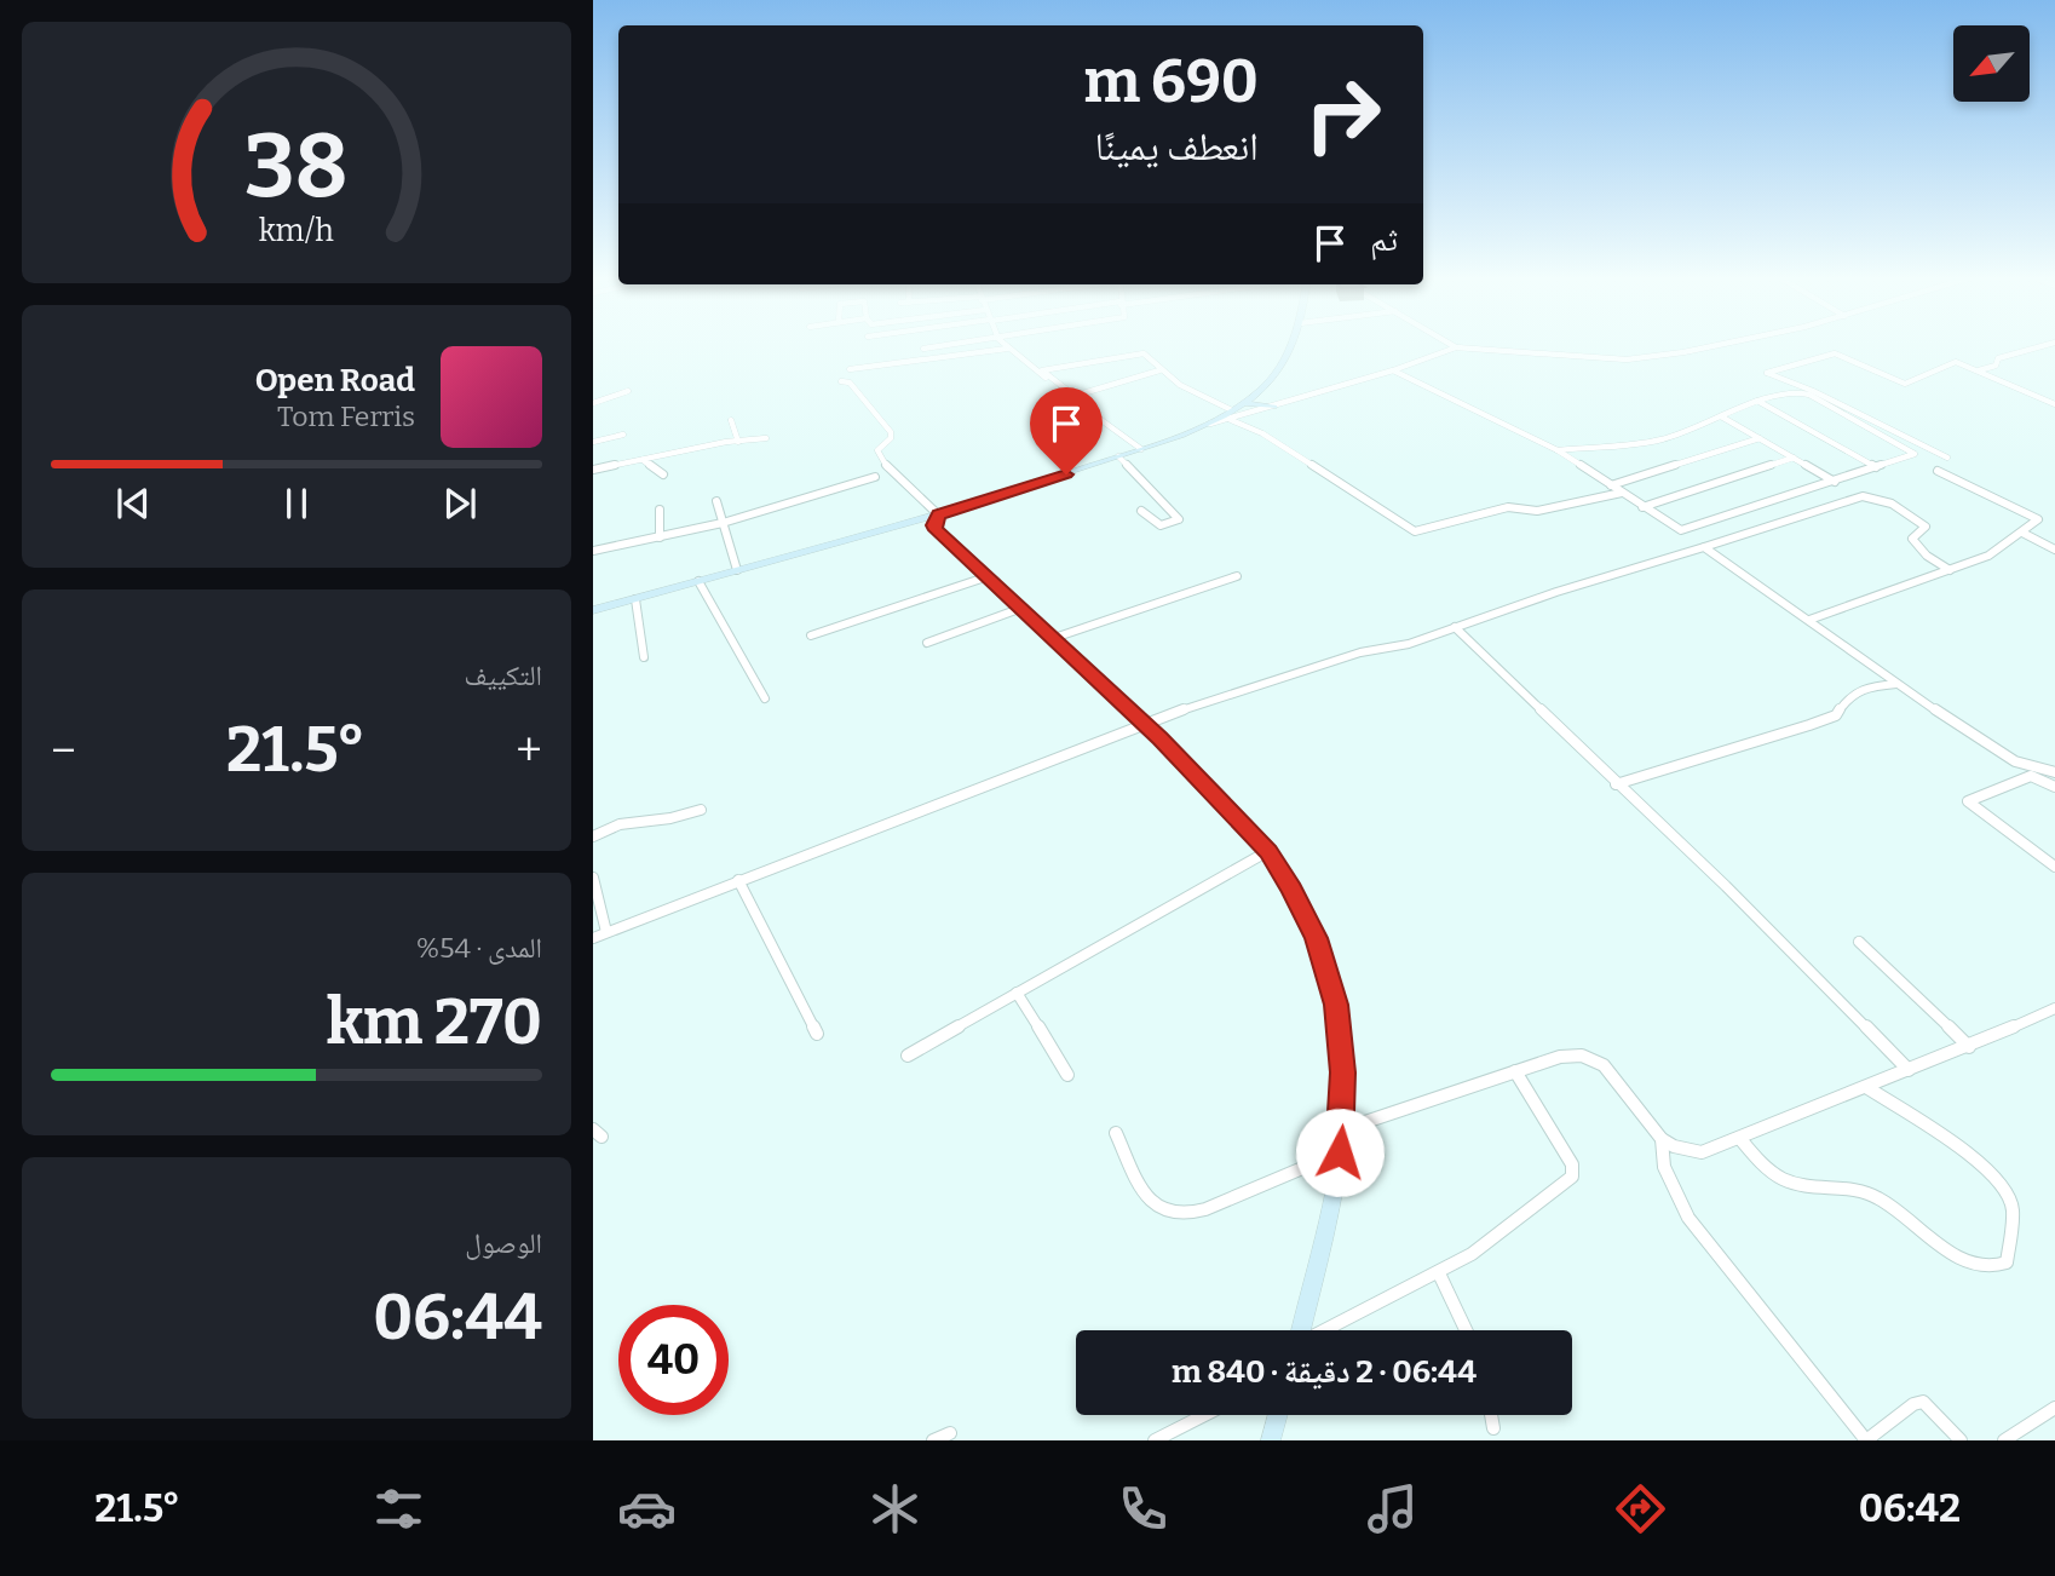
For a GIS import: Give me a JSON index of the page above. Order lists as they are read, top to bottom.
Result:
{
  "north": "bottom left",
  "page": {
    "turn": ["690 m", "انعطف يمينًا"],
    "then": "ثم",
    "song": ["Open Road", "Tom Ferris"],
    "tile": [
      "التكييف",
      ["المدى · 54%", "270 km"],
      ["الوصول", "06:44"]
    ],
    "heat": ["−", "21.5°", "+"],
    "limit": "40",
    "trip": "06:44 · 2 دقيقة · 840 m",
    "tabs": ["06:42", "21.5°"],
    "gauge": ["38", "km/h"]
  }
}
